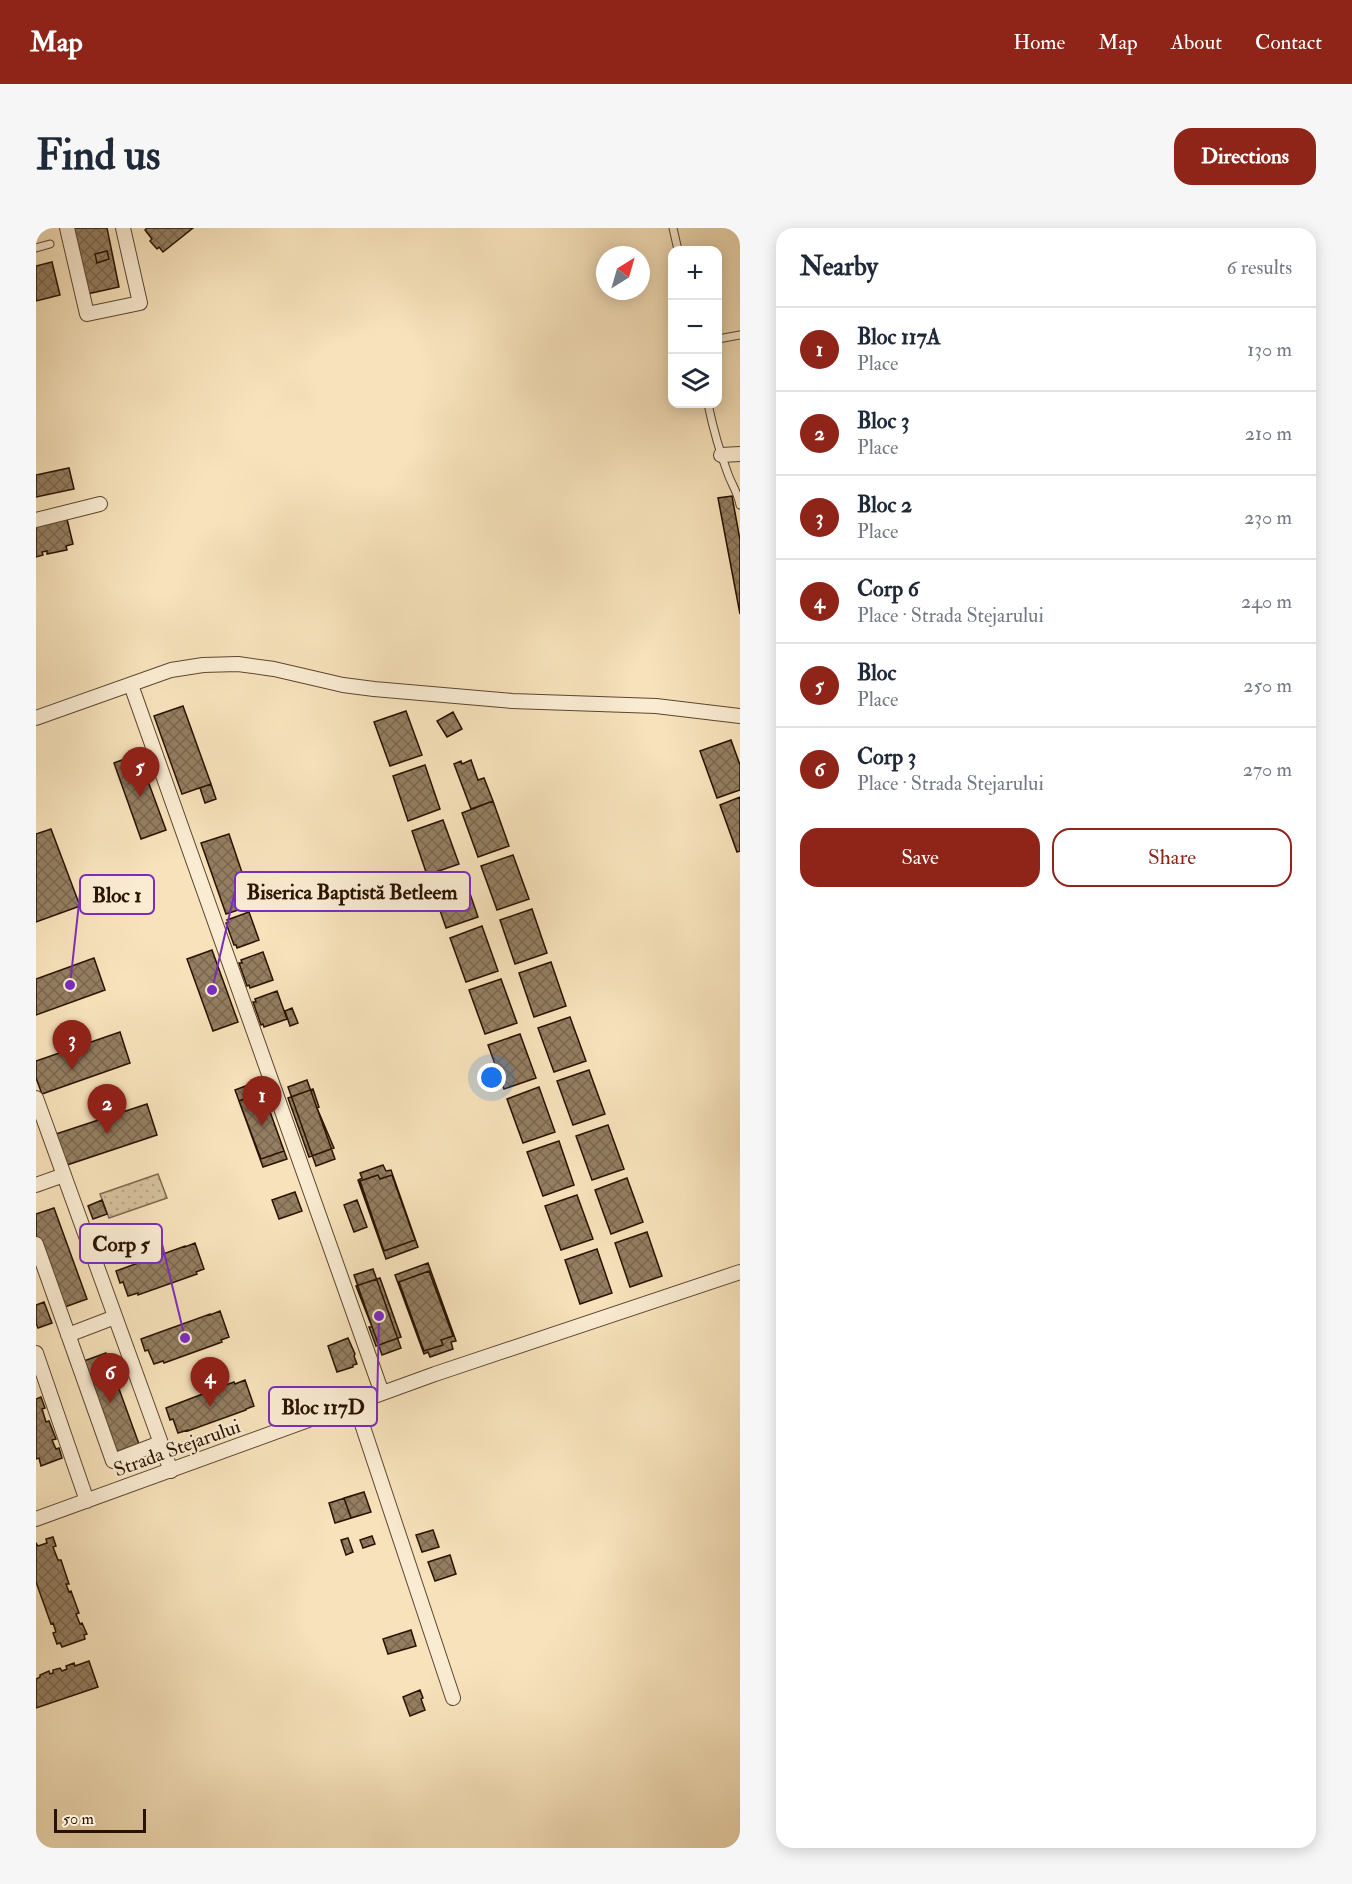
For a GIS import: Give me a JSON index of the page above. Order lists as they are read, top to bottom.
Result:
{
  "streets": {
    "street": ["Strada Stejarului"]
  },
  "places": [
    "Bloc 1",
    "Biserica Baptistă Betleem",
    "Bloc 117D",
    "Corp 5"
  ],
  "scale_bar": "50 m",
  "north": "top right",
  "page": {
    "header": "Map",
    "nav": [
      "Home",
      "Map",
      "About",
      "Contact"
    ],
    "buttons": [
      "Directions",
      ["Save", "Share"]
    ],
    "title": "Find us",
    "heading": ["Nearby", "6 results"],
    "map_buttons": ["+", "−"],
    "list": [
      {
        "mark": "1",
        "name": "Bloc 117A",
        "note": "Place",
        "value": "130 m"
      },
      {
        "mark": "2",
        "name": "Bloc 3",
        "note": "Place",
        "value": "210 m"
      },
      {
        "mark": "3",
        "name": "Bloc 2",
        "note": "Place",
        "value": "230 m"
      },
      {
        "mark": "4",
        "name": "Corp 6",
        "note": "Place · Strada Stejarului",
        "value": "240 m"
      },
      {
        "mark": "5",
        "name": "Bloc",
        "note": "Place",
        "value": "250 m"
      },
      {
        "mark": "6",
        "name": "Corp 3",
        "note": "Place · Strada Stejarului",
        "value": "270 m"
      }
    ],
    "pins": [
      "5",
      "3",
      "1",
      "2",
      "6",
      "4"
    ],
    "scale": "50 m"
  }
}
